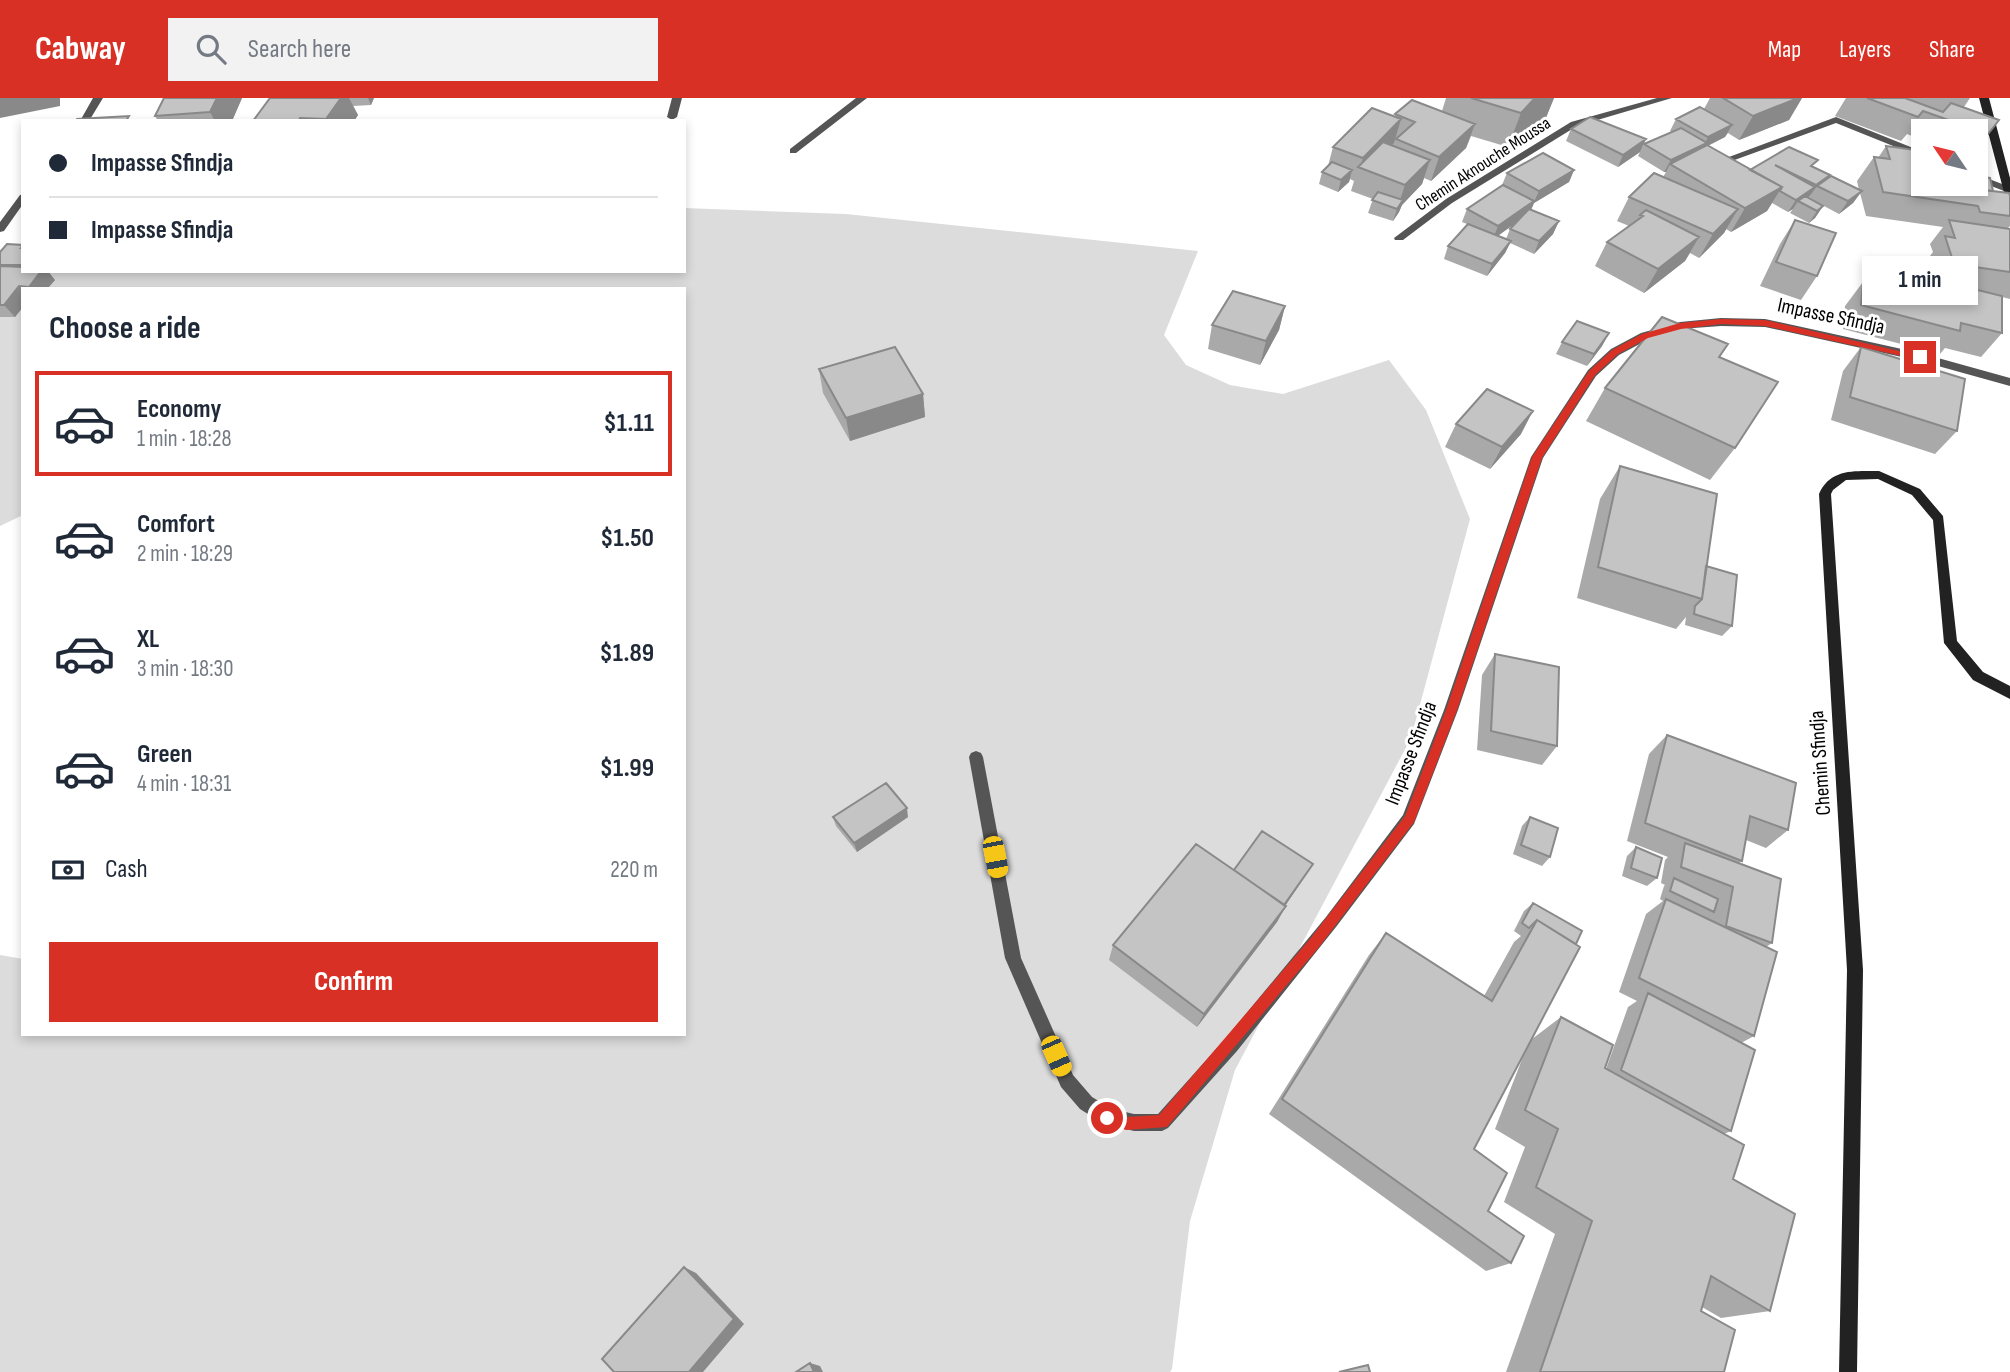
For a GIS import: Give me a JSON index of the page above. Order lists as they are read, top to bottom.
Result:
{
  "streets": {
    "street": ["Chemin Aknouche Moussa", "Impasse Sfindja", "Chemin Sfindja"]
  },
  "north": "top left",
  "page": {
    "header": "Cabway",
    "search": "Search here",
    "nav": ["Map", "Layers", "Share"],
    "banner": ["Impasse Sfindja", "Impasse Sfindja"],
    "bubble": "1 min",
    "heading": "Choose a ride",
    "list": [
      {
        "name": "Economy",
        "note": "1 min · 18:28",
        "value": "$1.11"
      },
      {
        "name": "Comfort",
        "note": "2 min · 18:29",
        "value": "$1.50"
      },
      {
        "name": "XL",
        "note": "3 min · 18:30",
        "value": "$1.89"
      },
      {
        "name": "Green",
        "note": "4 min · 18:31",
        "value": "$1.99"
      }
    ],
    "pay": ["Cash", "220 m"],
    "buttons": "Confirm"
  }
}
